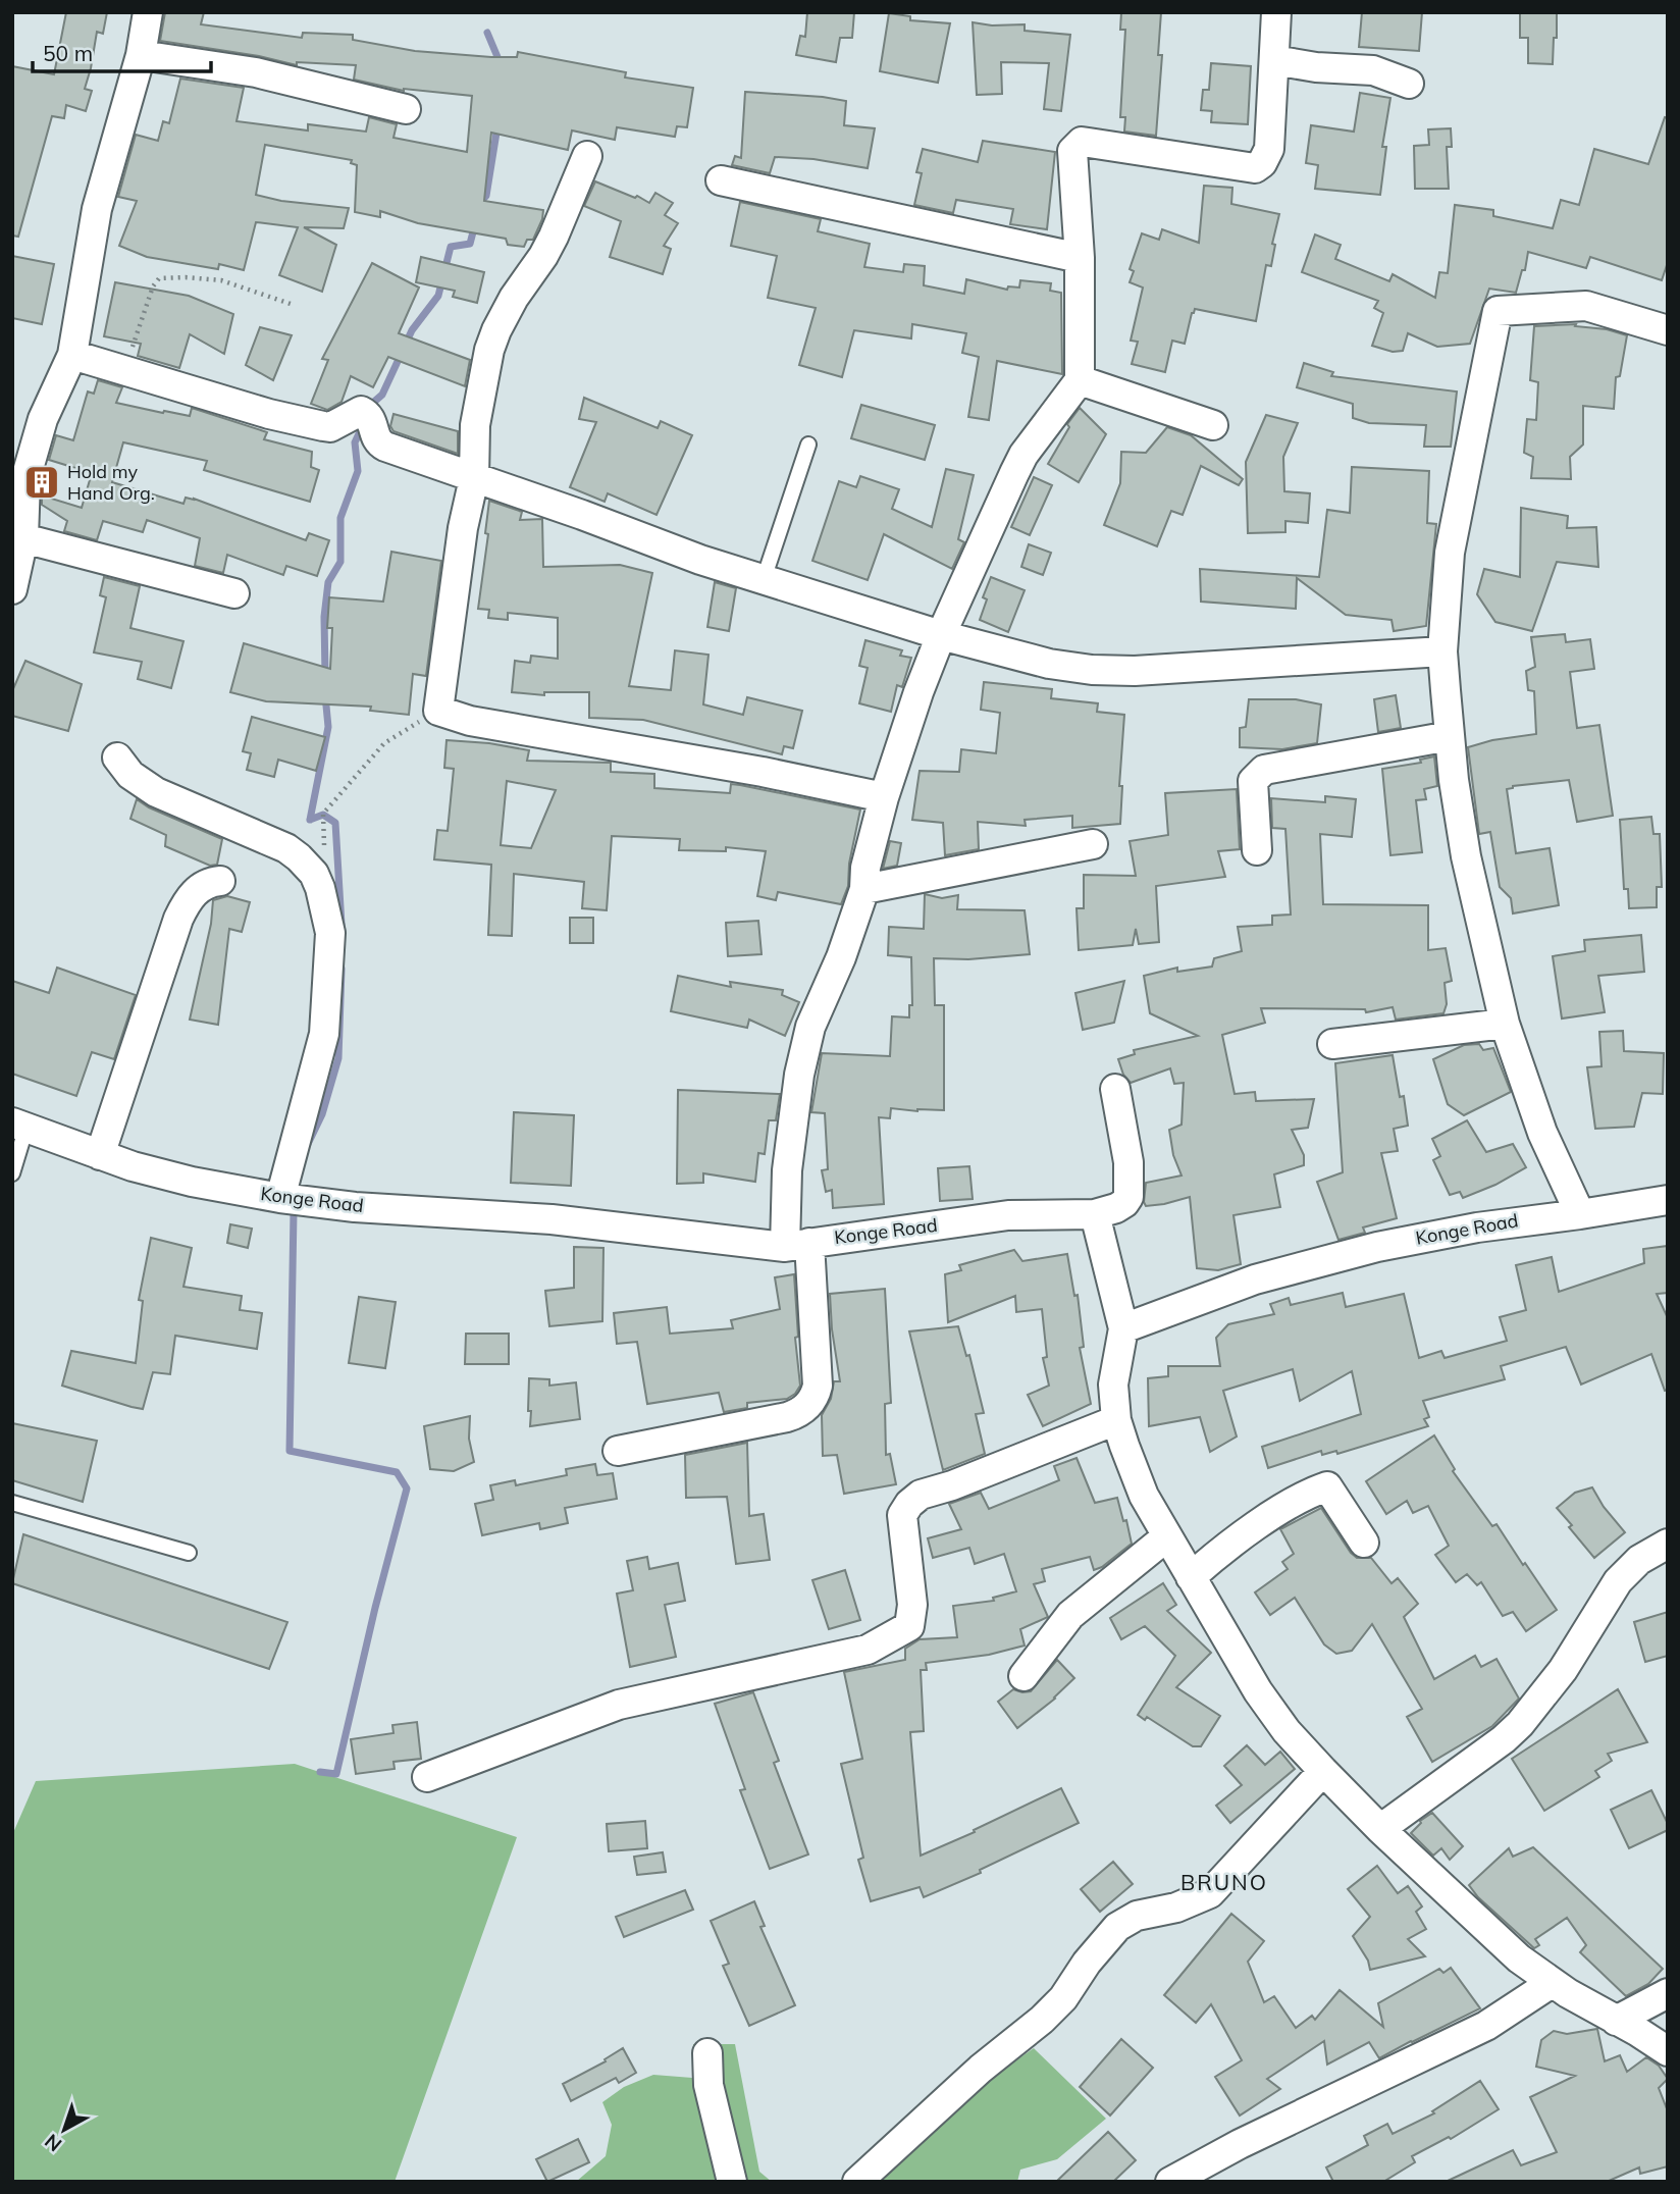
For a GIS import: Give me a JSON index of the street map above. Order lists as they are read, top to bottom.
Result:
{
  "streets": {
    "street": ["Konge Road"]
  },
  "districts": ["BRUNO"],
  "places": {
    "building": ["Hold my Hand Org."]
  },
  "scale_bar": "50 m",
  "north": "bottom left"
}
